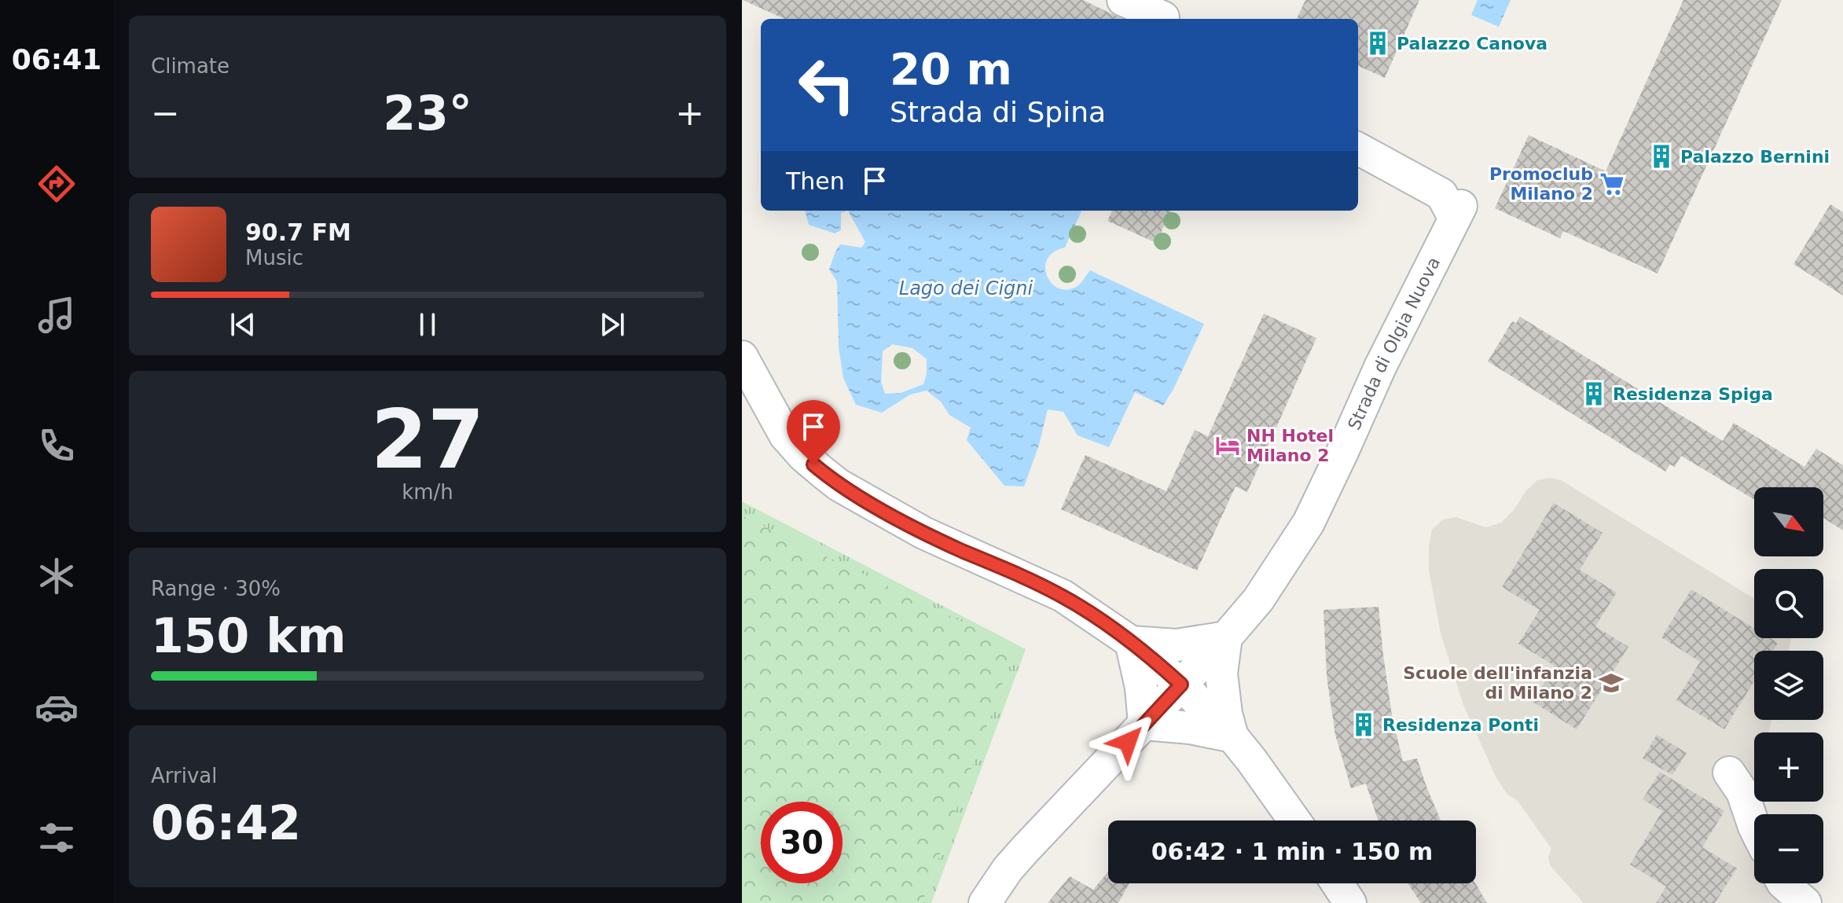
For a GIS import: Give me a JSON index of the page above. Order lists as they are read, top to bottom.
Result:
{
  "streets": {
    "street": ["Strada di Olgia Nuova"]
  },
  "water": ["Lago dei Cigni"],
  "places": {
    "building": [
      "Palazzo Canova",
      "Palazzo Bernini",
      "Residenza Spiga",
      "Residenza Ponti"
    ],
    "supermarket": ["Promoclub Milano 2"],
    "hotel": ["NH Hotel Milano 2"],
    "school or university": ["Scuole dell'infanzia di Milano 2"]
  },
  "north": "bottom right",
  "page": {
    "tabs": "06:41",
    "tile": [
      "Climate",
      ["27", "km/h"],
      ["Range · 30%", "150 km"],
      ["Arrival", "06:42"]
    ],
    "turn": ["20 m", "Strada di Spina"],
    "heat": ["−", "23°", "+"],
    "then": "Then",
    "song": ["90.7 FM", "Music"],
    "map_buttons": ["+", "−"],
    "limit": "30",
    "trip": "06:42 · 1 min · 150 m"
  }
}
